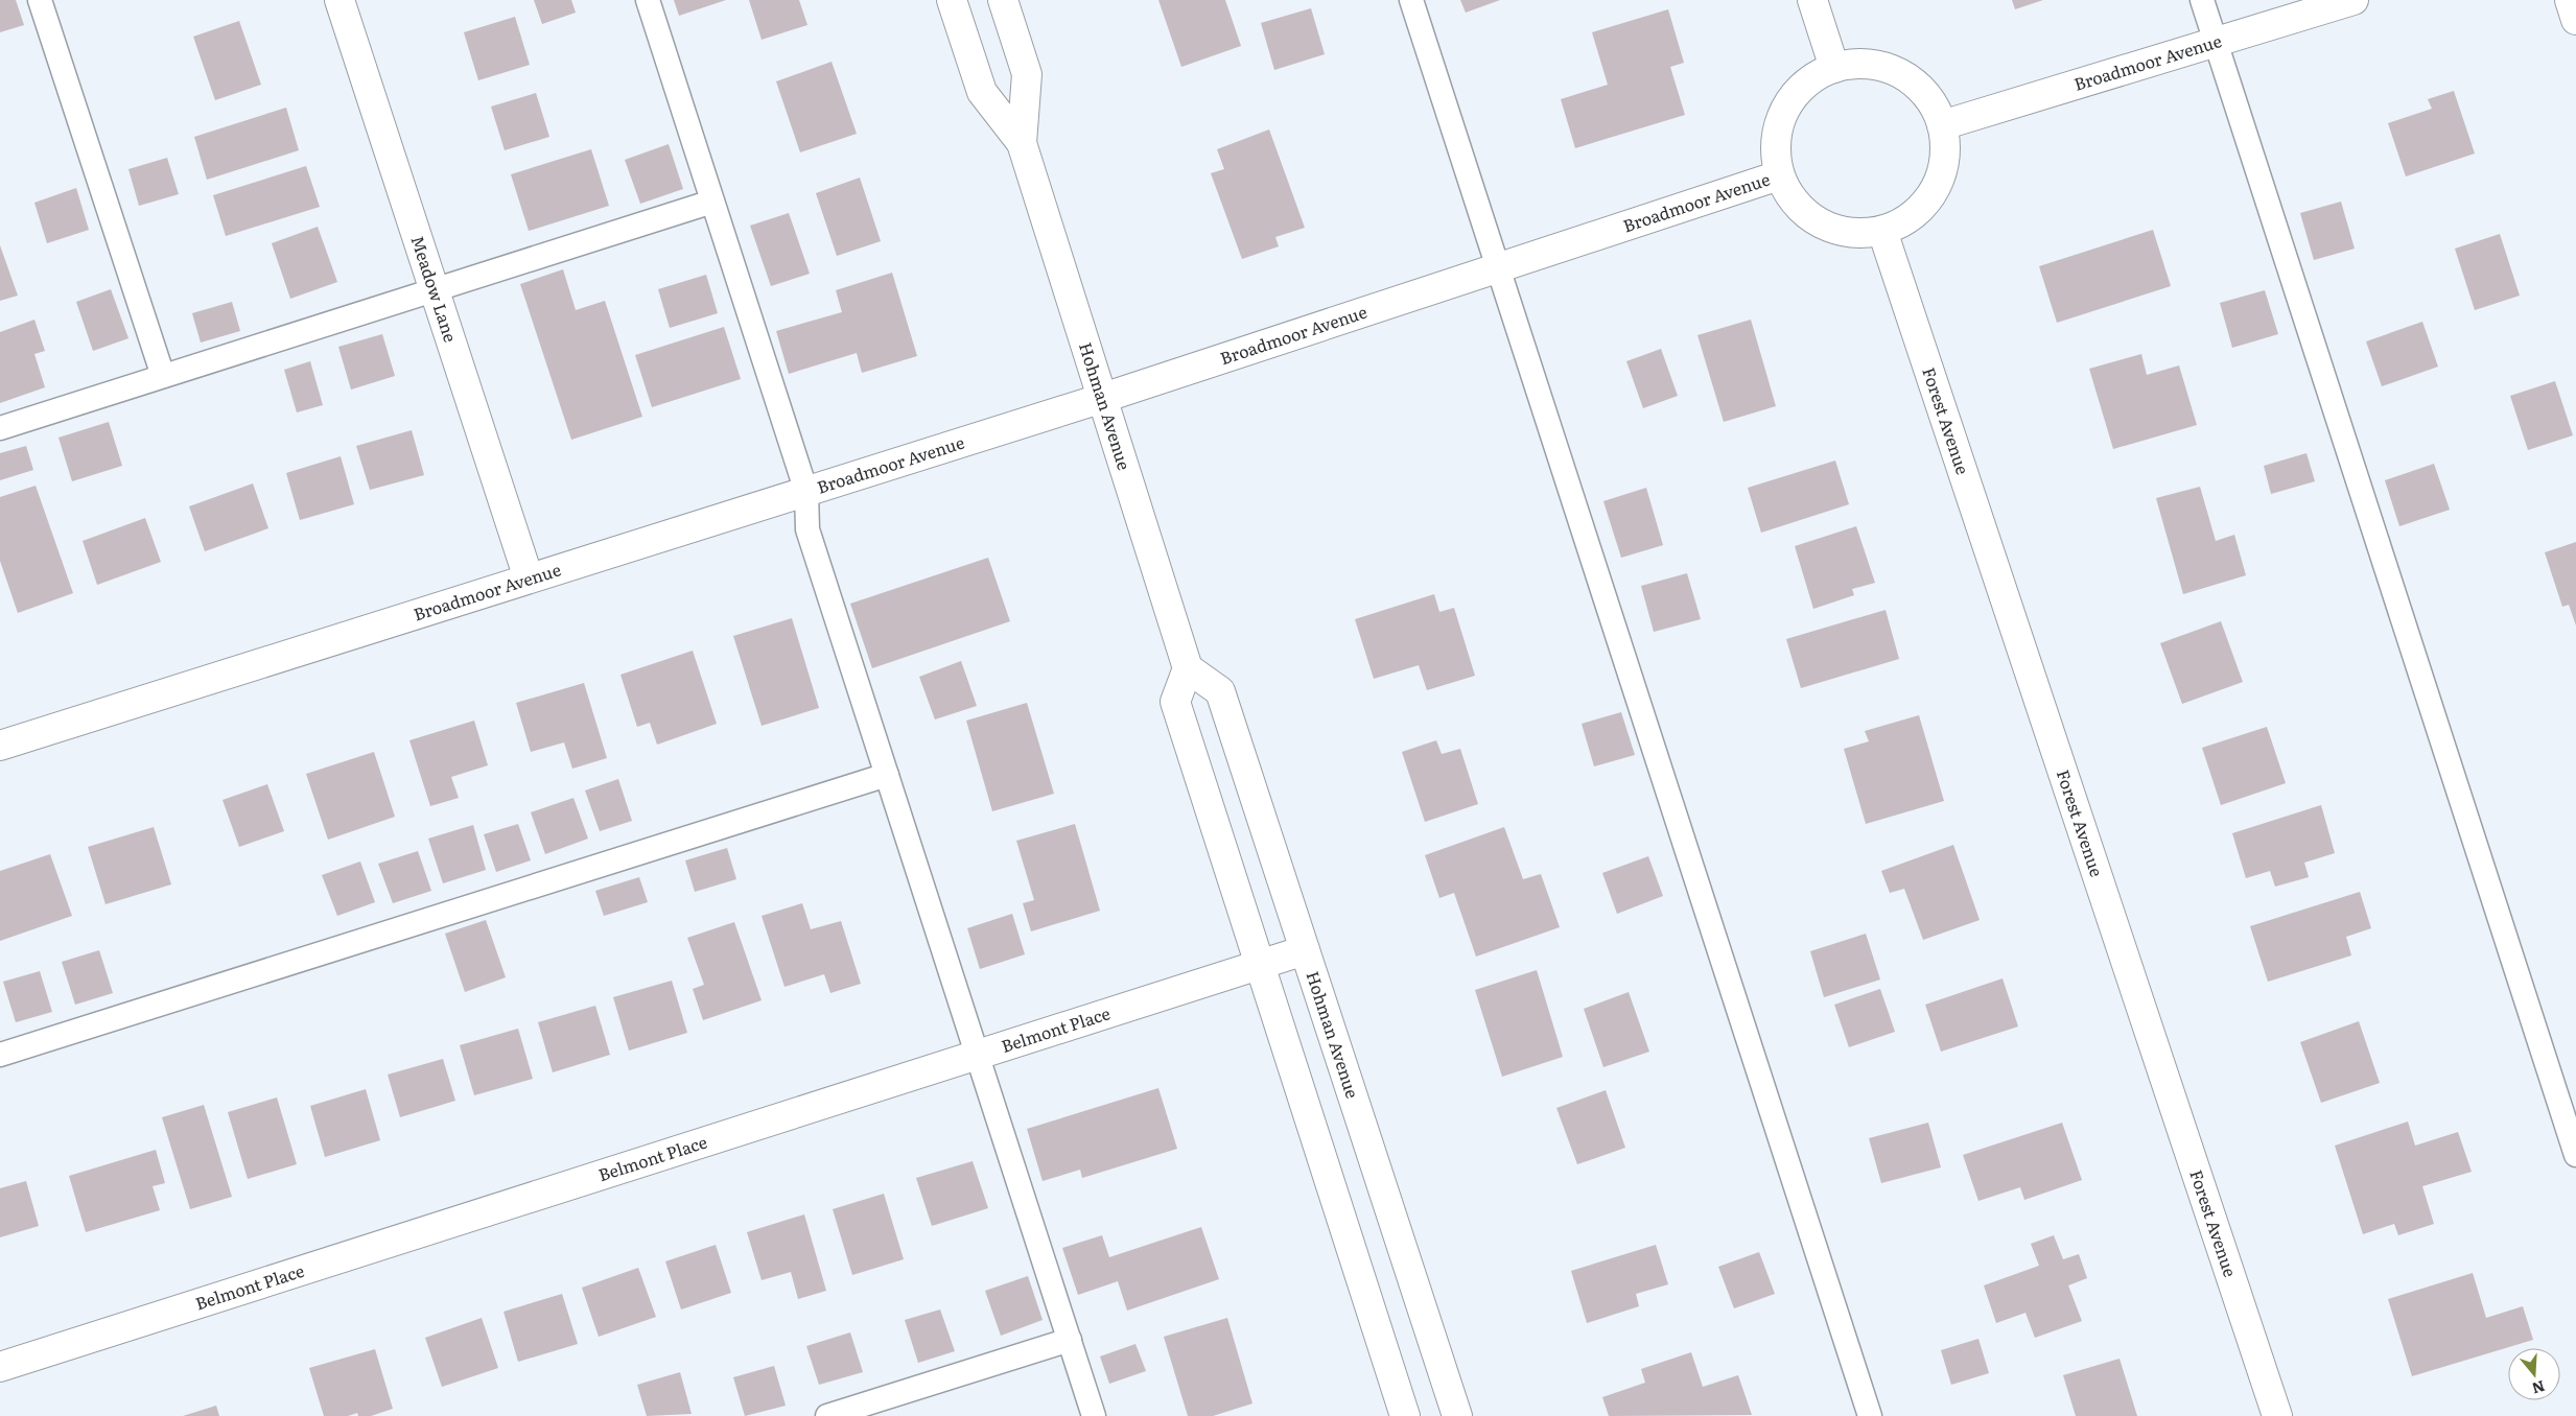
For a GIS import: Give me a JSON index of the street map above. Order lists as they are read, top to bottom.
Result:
{
  "streets": {
    "street": [
      "Broadmoor Avenue",
      "Meadow Lane",
      "Hohman Avenue",
      "Forest Avenue",
      "Belmont Place"
    ]
  },
  "crossings": [
    ["Broadmoor Avenue", "Meadow Lane"],
    ["Broadmoor Avenue", "Hohman Avenue"],
    ["Broadmoor Avenue", "Forest Avenue"],
    ["Hohman Avenue", "Belmont Place"]
  ],
  "north": "bottom"
}
